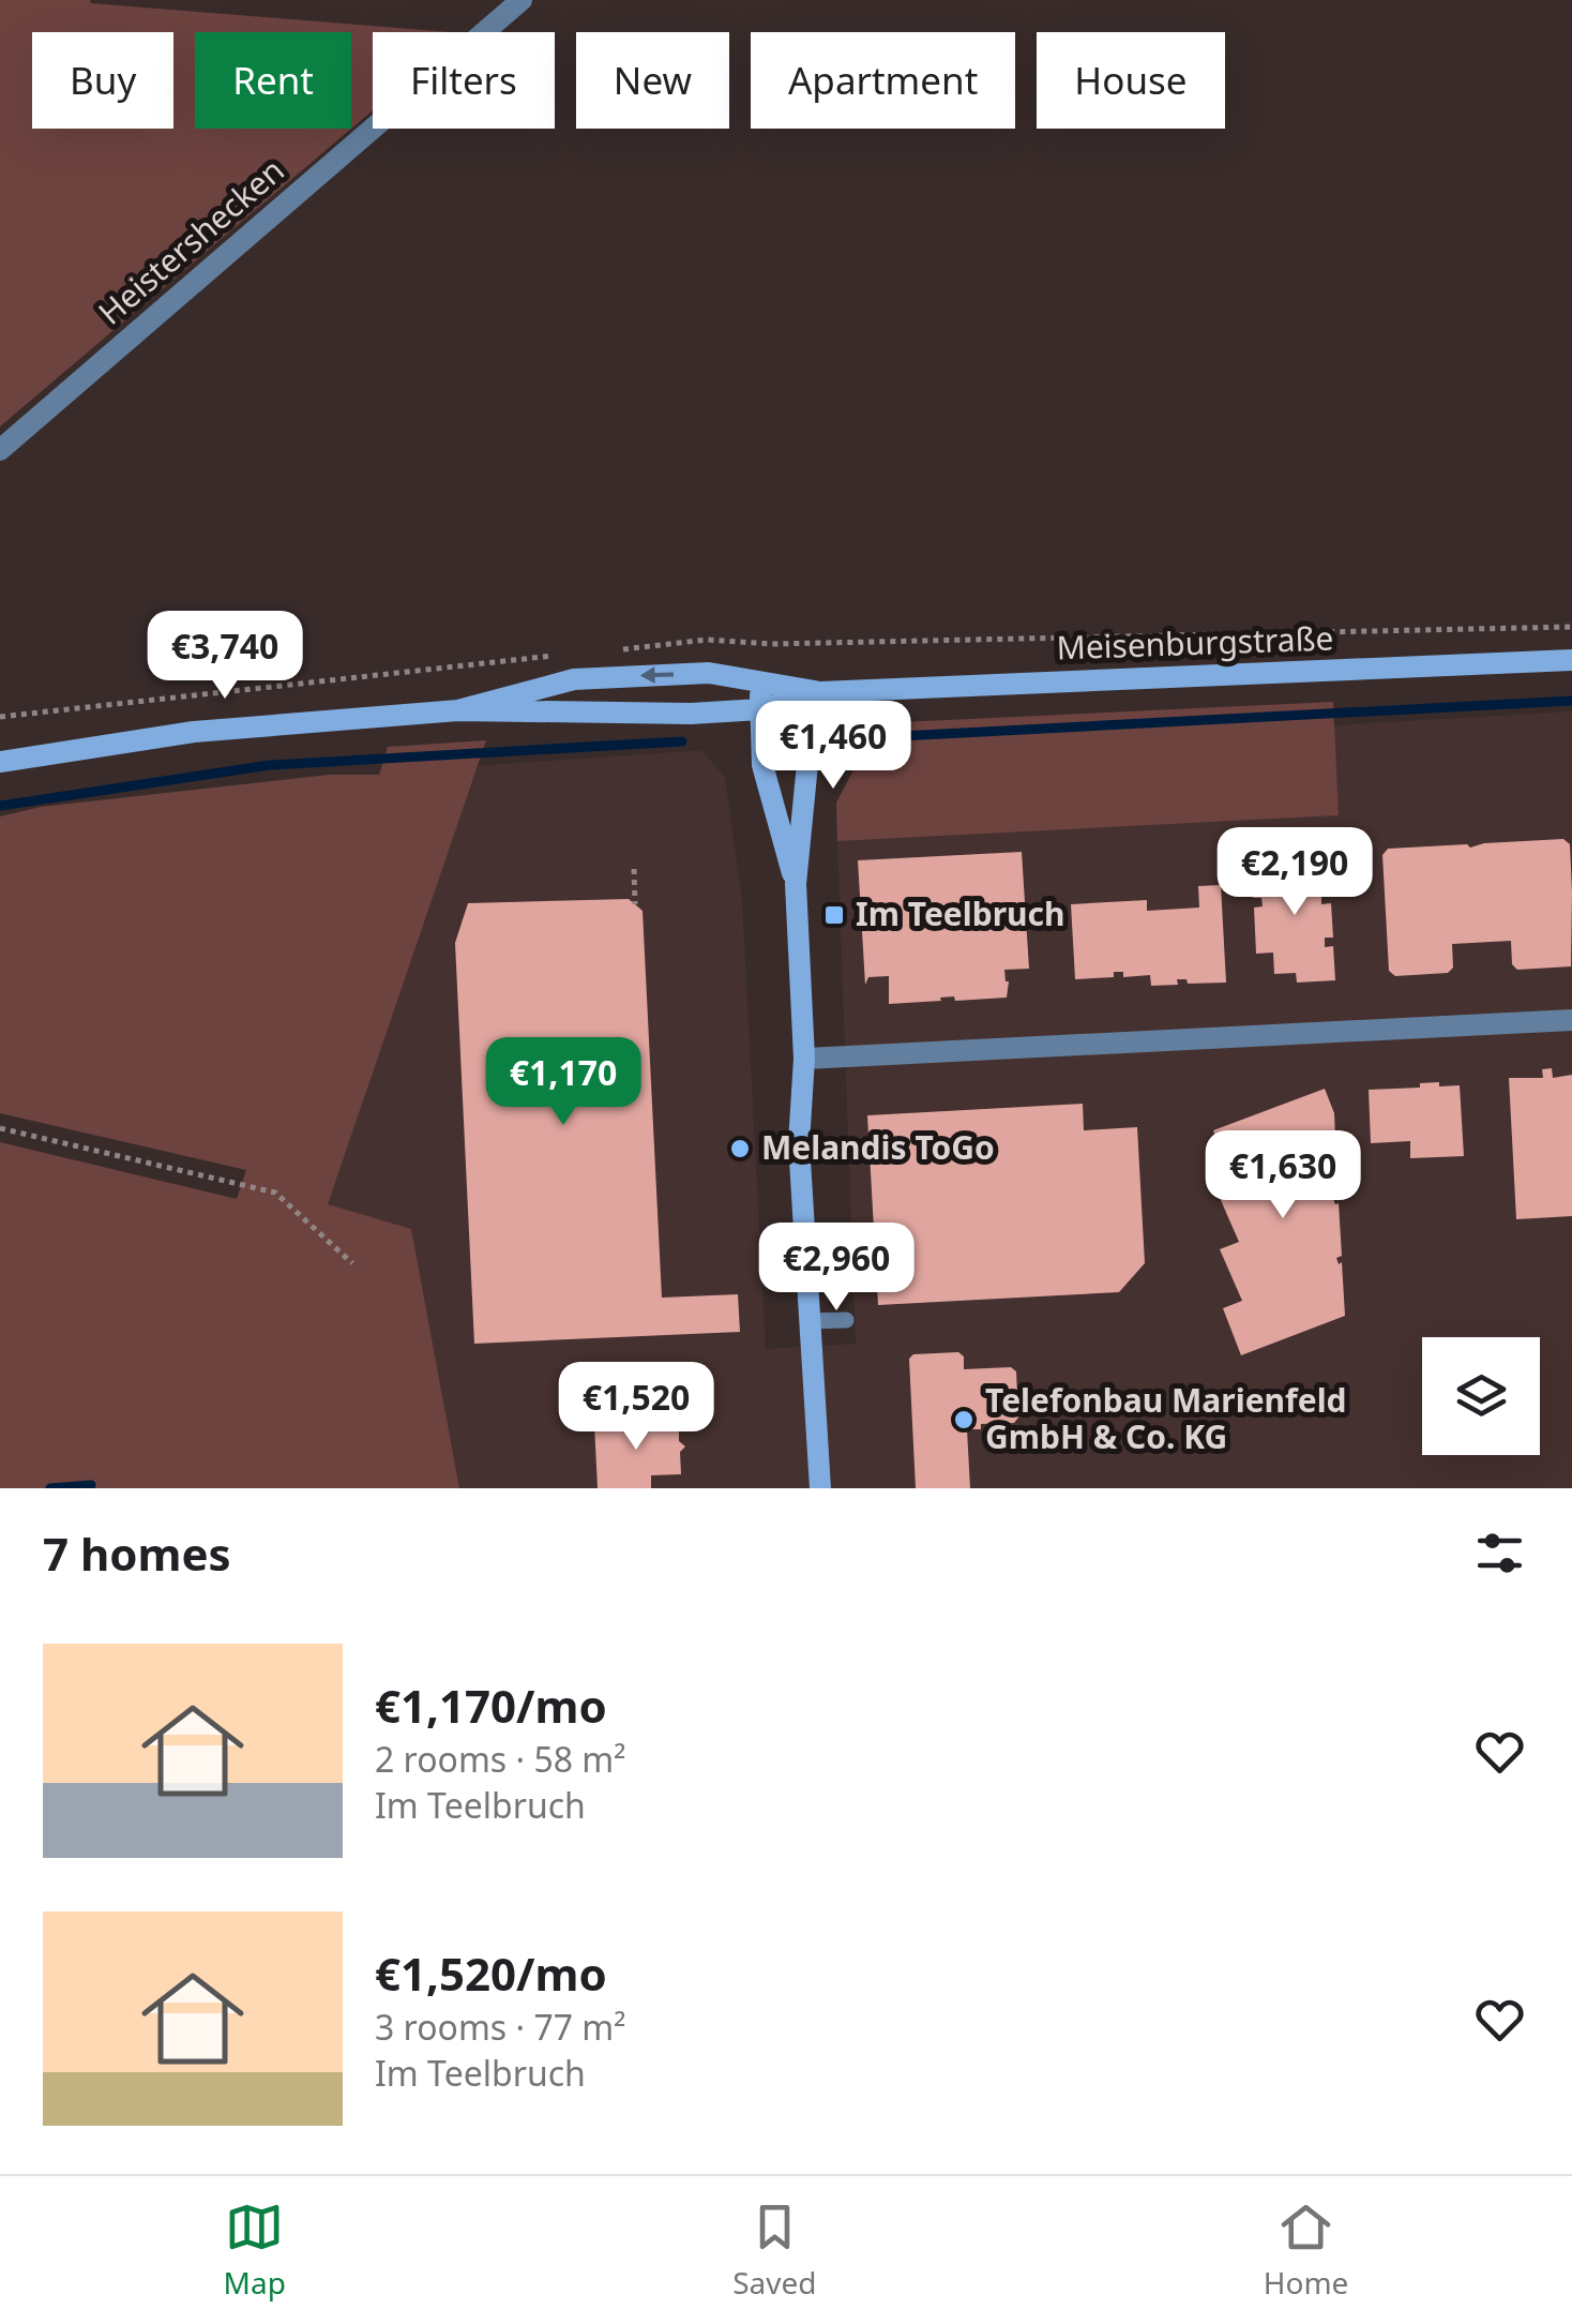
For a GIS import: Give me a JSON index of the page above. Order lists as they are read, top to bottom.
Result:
{
  "streets": {
    "main road": ["Meisenburgstraße"],
    "street": ["Heistershecken"]
  },
  "places": {
    "transit": ["Im Teelbruch"],
    "other": ["Melandis ToGo", "Telefonbau Marienfeld GmbH & Co. KG"]
  },
  "page": {
    "chip": [
      "Buy",
      "Rent",
      "Filters",
      "New",
      "Apartment",
      "House"
    ],
    "price": [
      "€3,740",
      "€1,460",
      "€2,190",
      "€1,170",
      "€1,630",
      "€2,960",
      "€1,520"
    ],
    "heading": "7 homes",
    "list": [
      {
        "name": "€1,170/mo",
        "note": "2 rooms · 58 m² · Im Teelbruch"
      },
      {
        "name": "€1,520/mo",
        "note": "3 rooms · 77 m² · Im Teelbruch"
      }
    ],
    "tabs": ["Map", "Saved", "Home"]
  }
}
